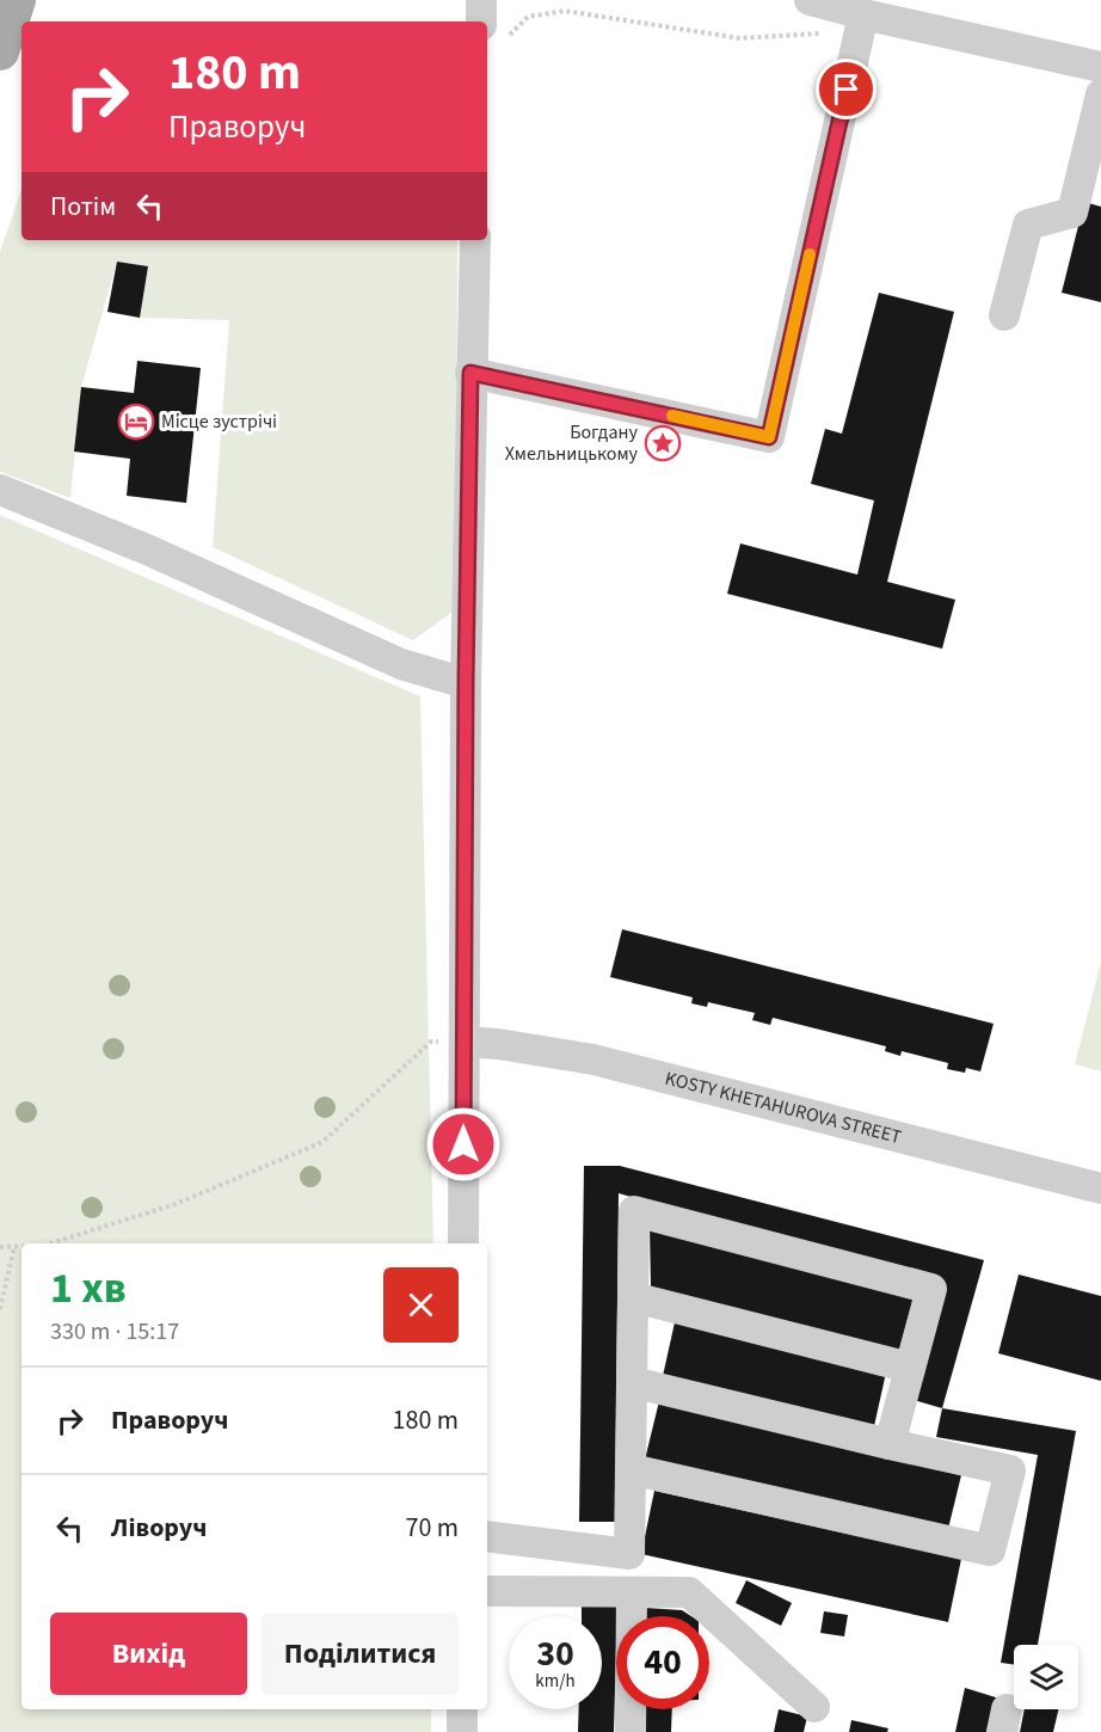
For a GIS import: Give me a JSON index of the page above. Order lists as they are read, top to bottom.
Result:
{
  "streets": {
    "street": ["KOSTY KHETAHUROVA STREET"]
  },
  "places": {
    "hotel": ["Місце зустрічі"],
    "place": ["Богдану Хмельницькому"]
  },
  "page": {
    "turn": ["180 m", "Праворуч"],
    "then": "Потім",
    "heading": ["1 хв", "330 m · 15:17"],
    "list": [
      {
        "name": "Праворуч",
        "value": "180 m"
      },
      {
        "name": "Ліворуч",
        "value": "70 m"
      }
    ],
    "buttons": ["Вихід", "Поділитися"],
    "speed": "30 km/h",
    "limit": "40"
  }
}
